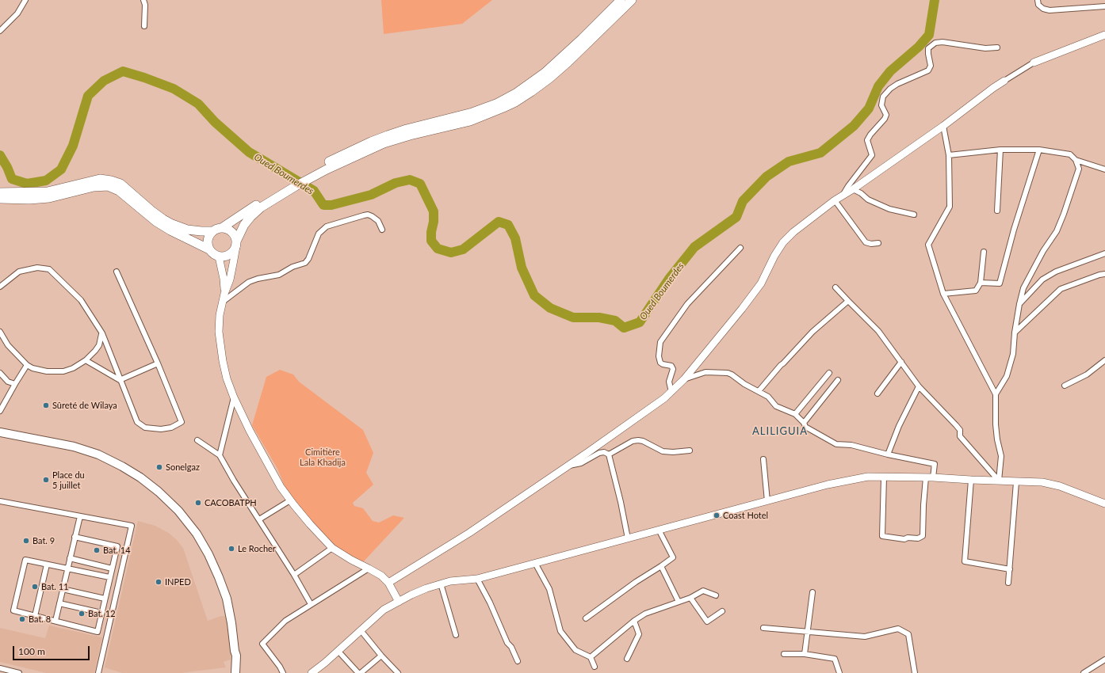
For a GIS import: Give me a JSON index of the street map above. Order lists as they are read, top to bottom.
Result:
{
  "districts": ["ALILIGUIA"],
  "water": ["Oued Boumerdes"],
  "parks": ["Cimitière Lala Khadija"],
  "places": [
    "Sûreté de Wilaya",
    "Sonelgaz",
    "Place du 5 juillet",
    "CACOBATPH",
    "Coast Hotel",
    "Bat. 9",
    "Le Rocher",
    "Bat. 14",
    "INPED",
    "Bat. 11",
    "Bat. 12",
    "Bat. 8"
  ],
  "scale_bar": "100 m"
}
